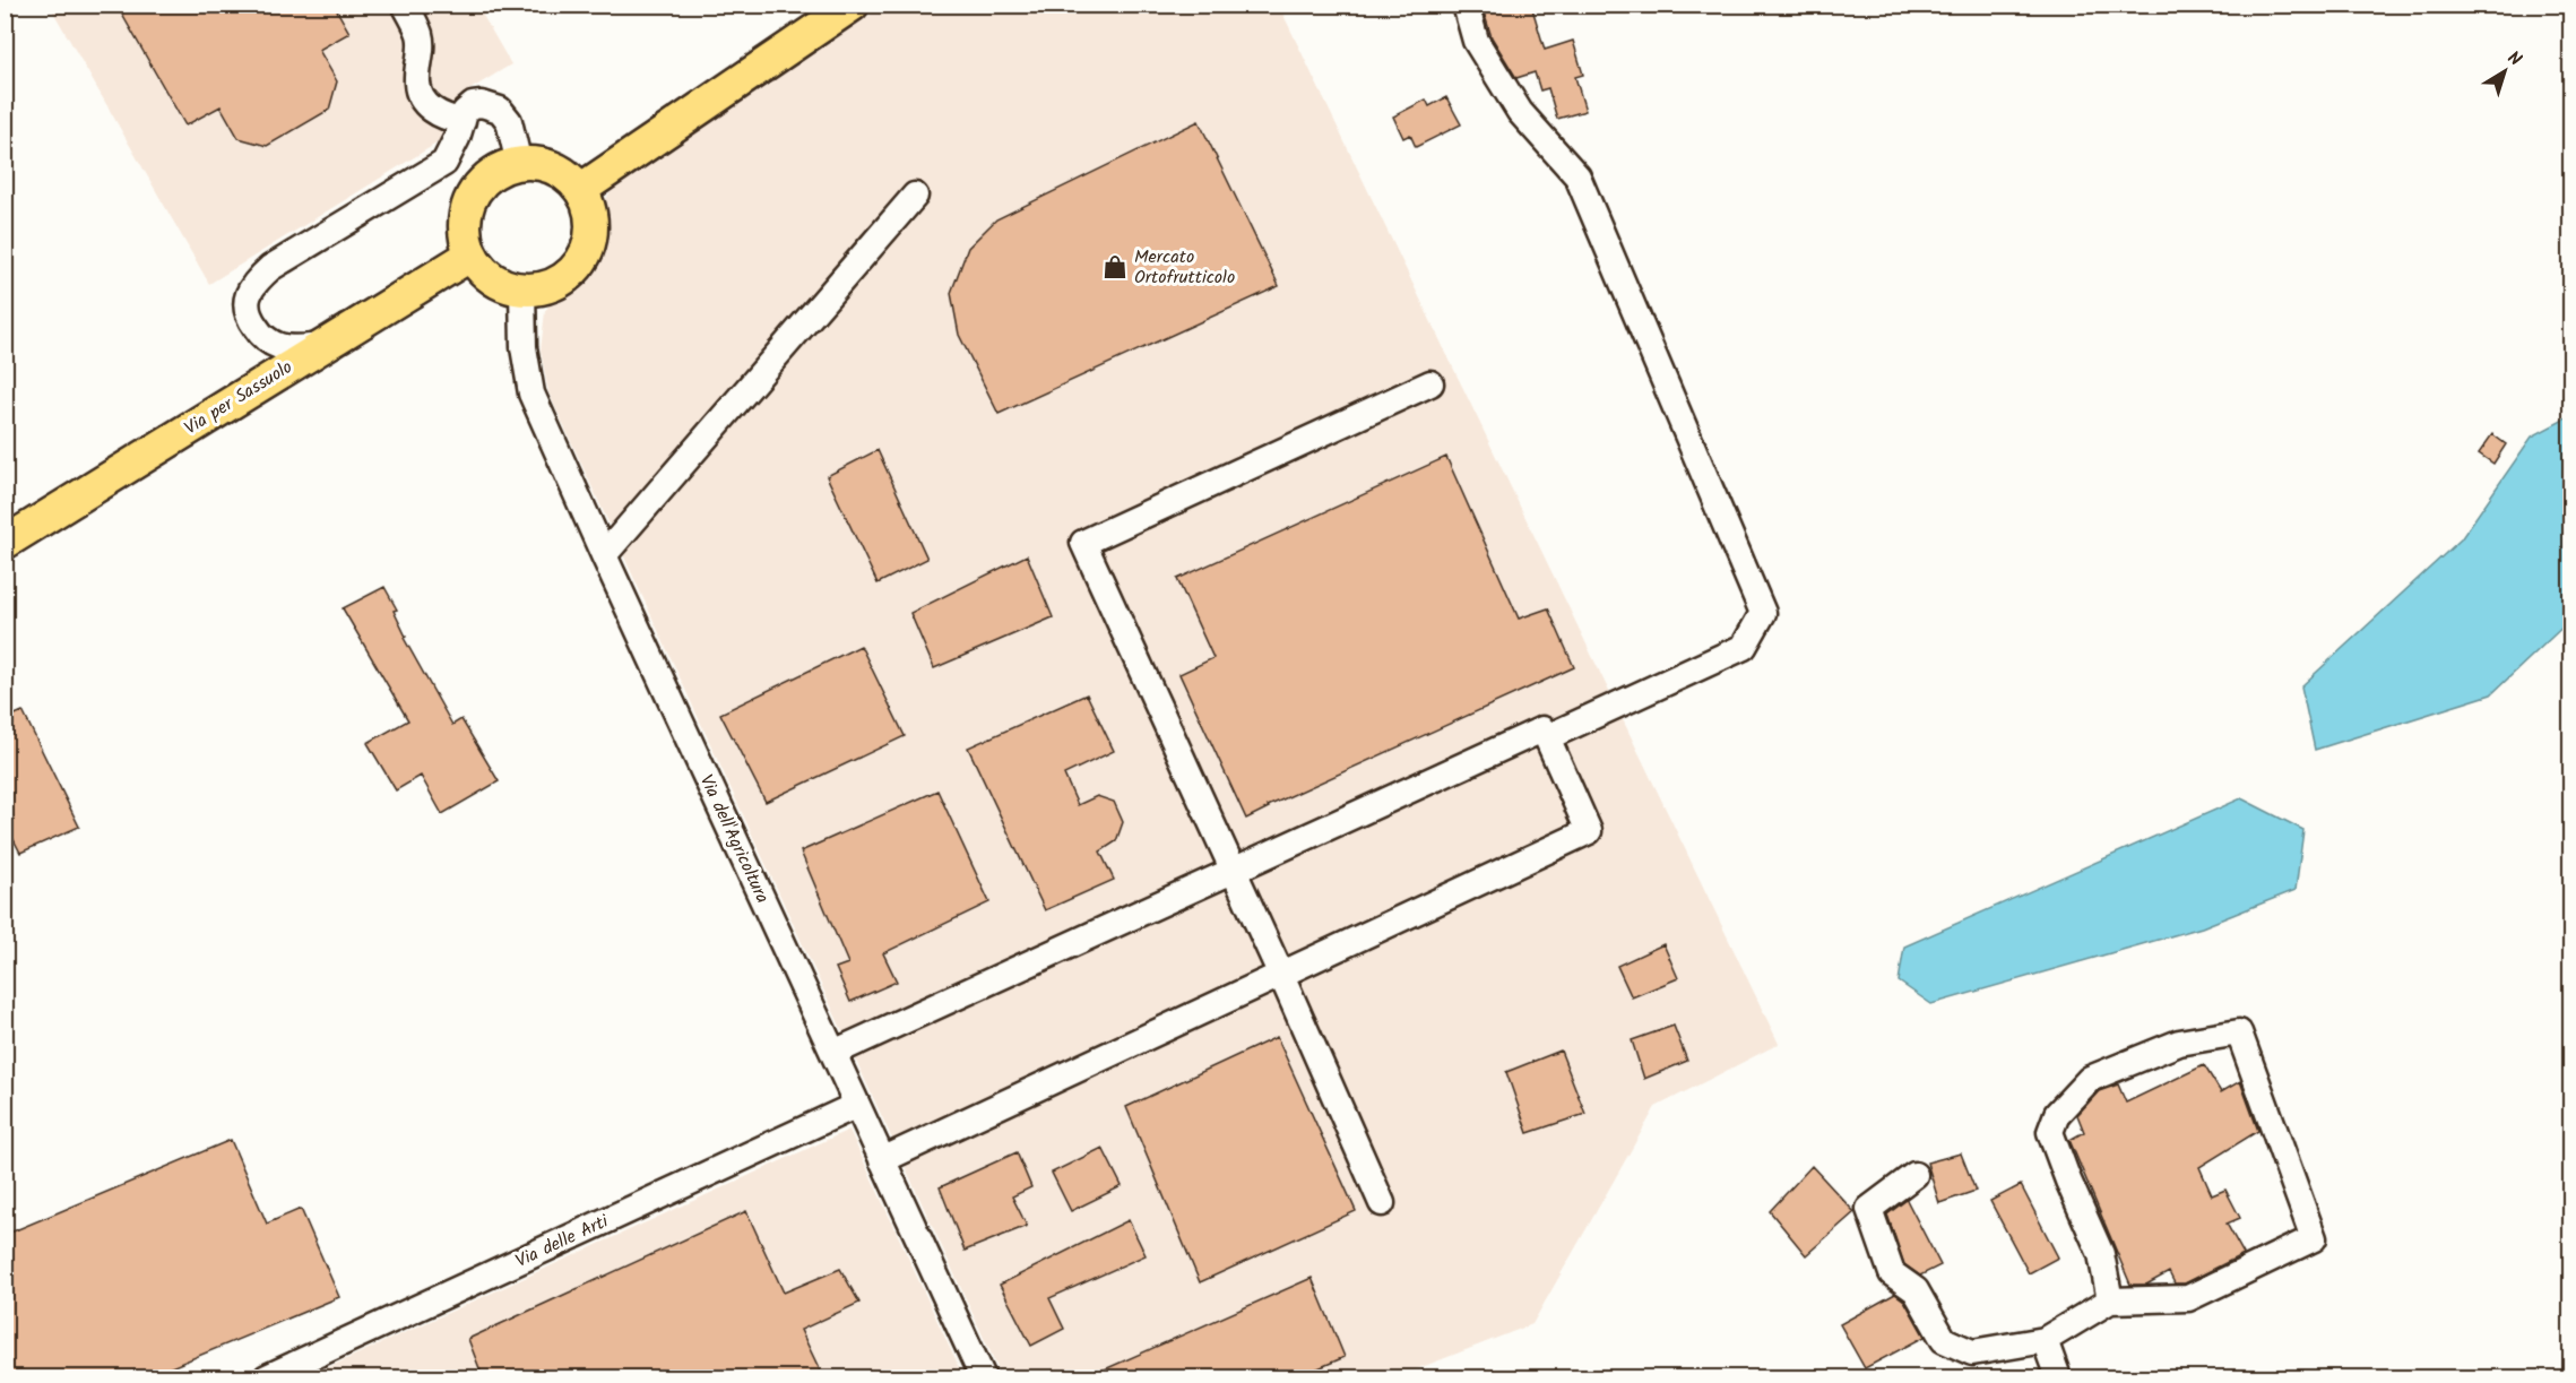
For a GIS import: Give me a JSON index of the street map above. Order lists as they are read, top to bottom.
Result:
{
  "streets": {
    "main road": ["Via per Sassuolo"],
    "street": ["Via dell'Agricoltura", "Via delle Arti"]
  },
  "crossings": [
    ["Via per Sassuolo", "Via dell'Agricoltura"],
    ["Via dell'Agricoltura", "Via delle Arti"]
  ],
  "places": {
    "shop": ["Mercato Ortofrutticolo"]
  },
  "north": "top right"
}
